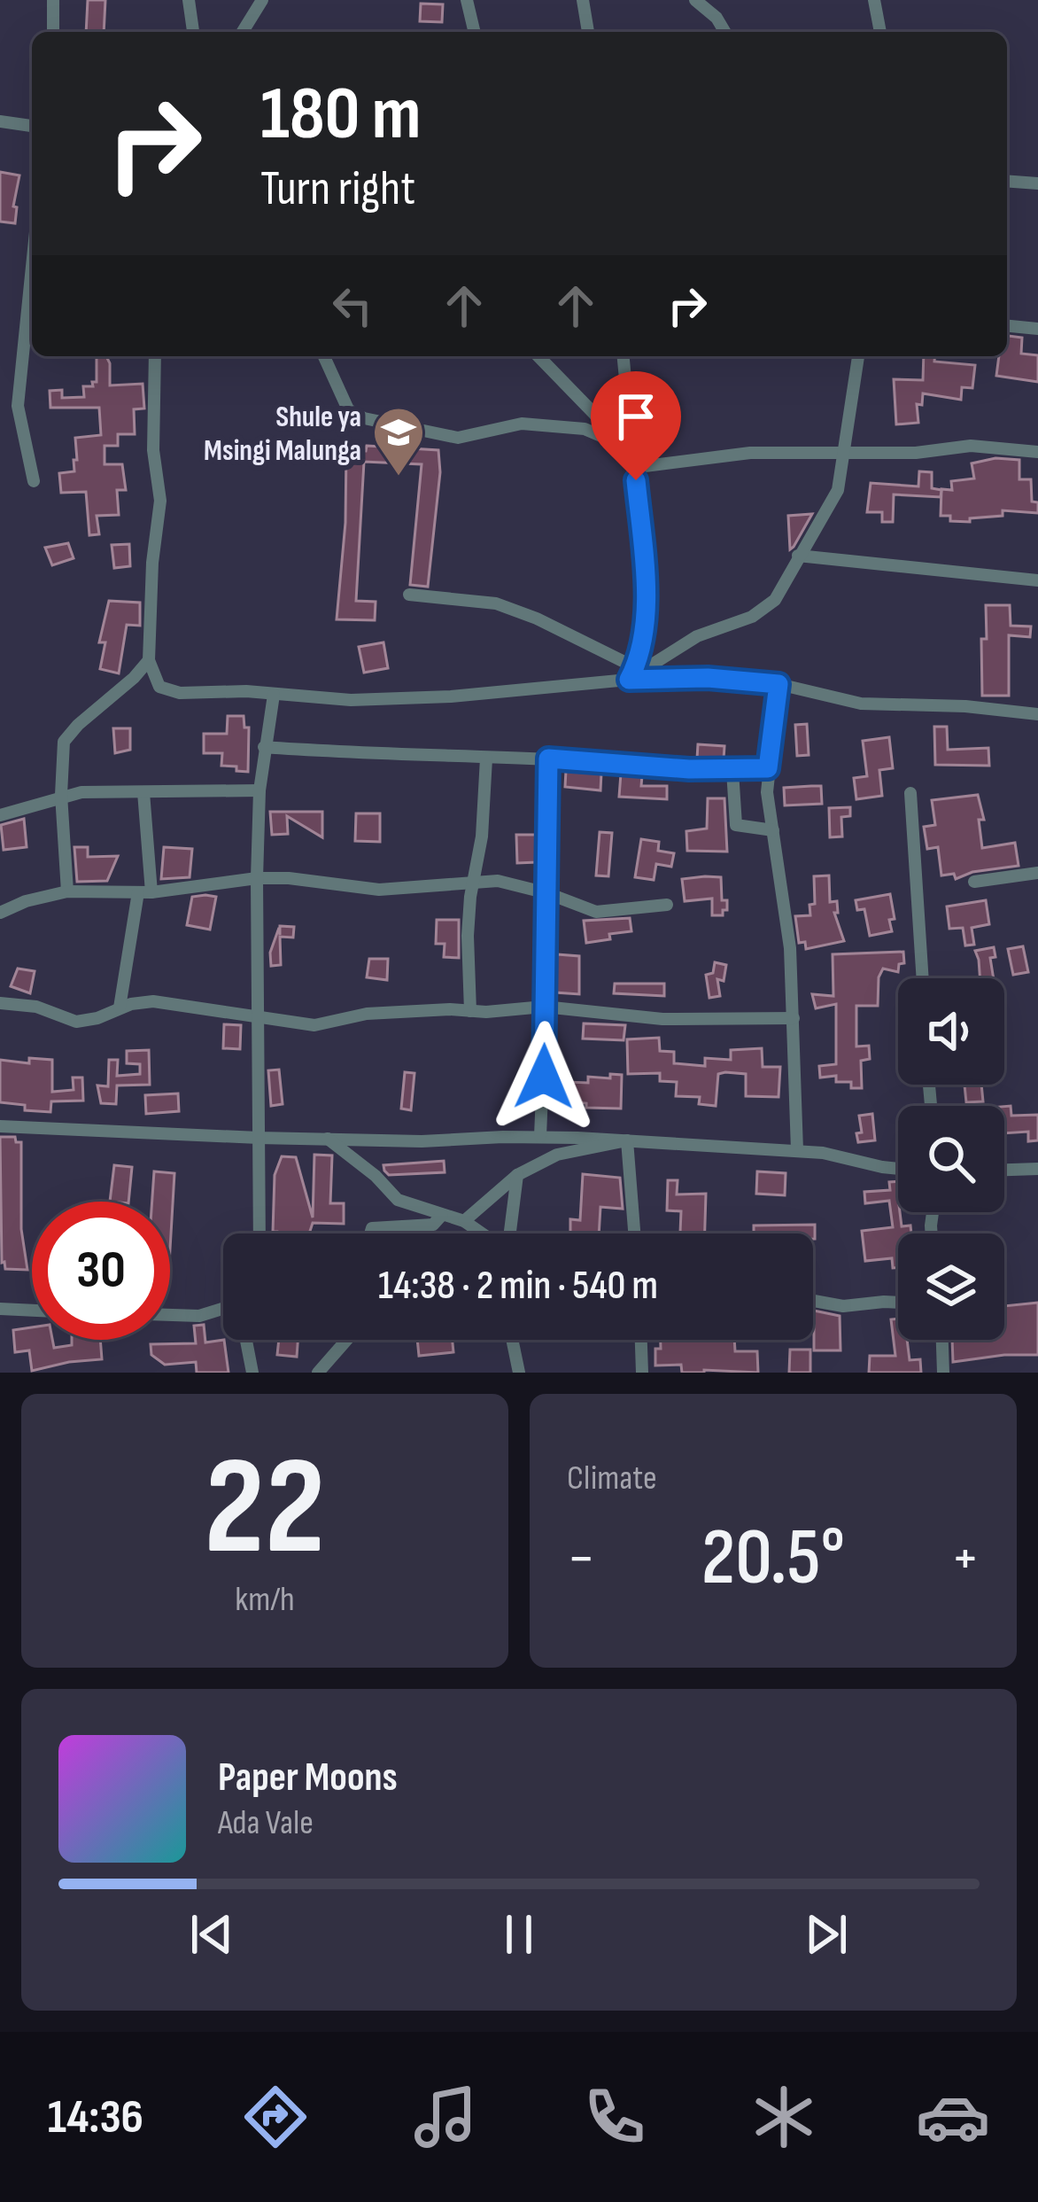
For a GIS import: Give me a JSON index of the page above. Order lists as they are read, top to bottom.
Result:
{
  "places": {
    "school or university": ["Shule ya Msingi Malunga"]
  },
  "page": {
    "turn": ["180 m", "Turn right"],
    "limit": "30",
    "trip": "14:38 · 2 min · 540 m",
    "tile": [
      ["22", "km/h"],
      "Climate"
    ],
    "heat": ["−", "20.5°", "+"],
    "song": ["Paper Moons", "Ada Vale"],
    "tabs": "14:36"
  }
}
